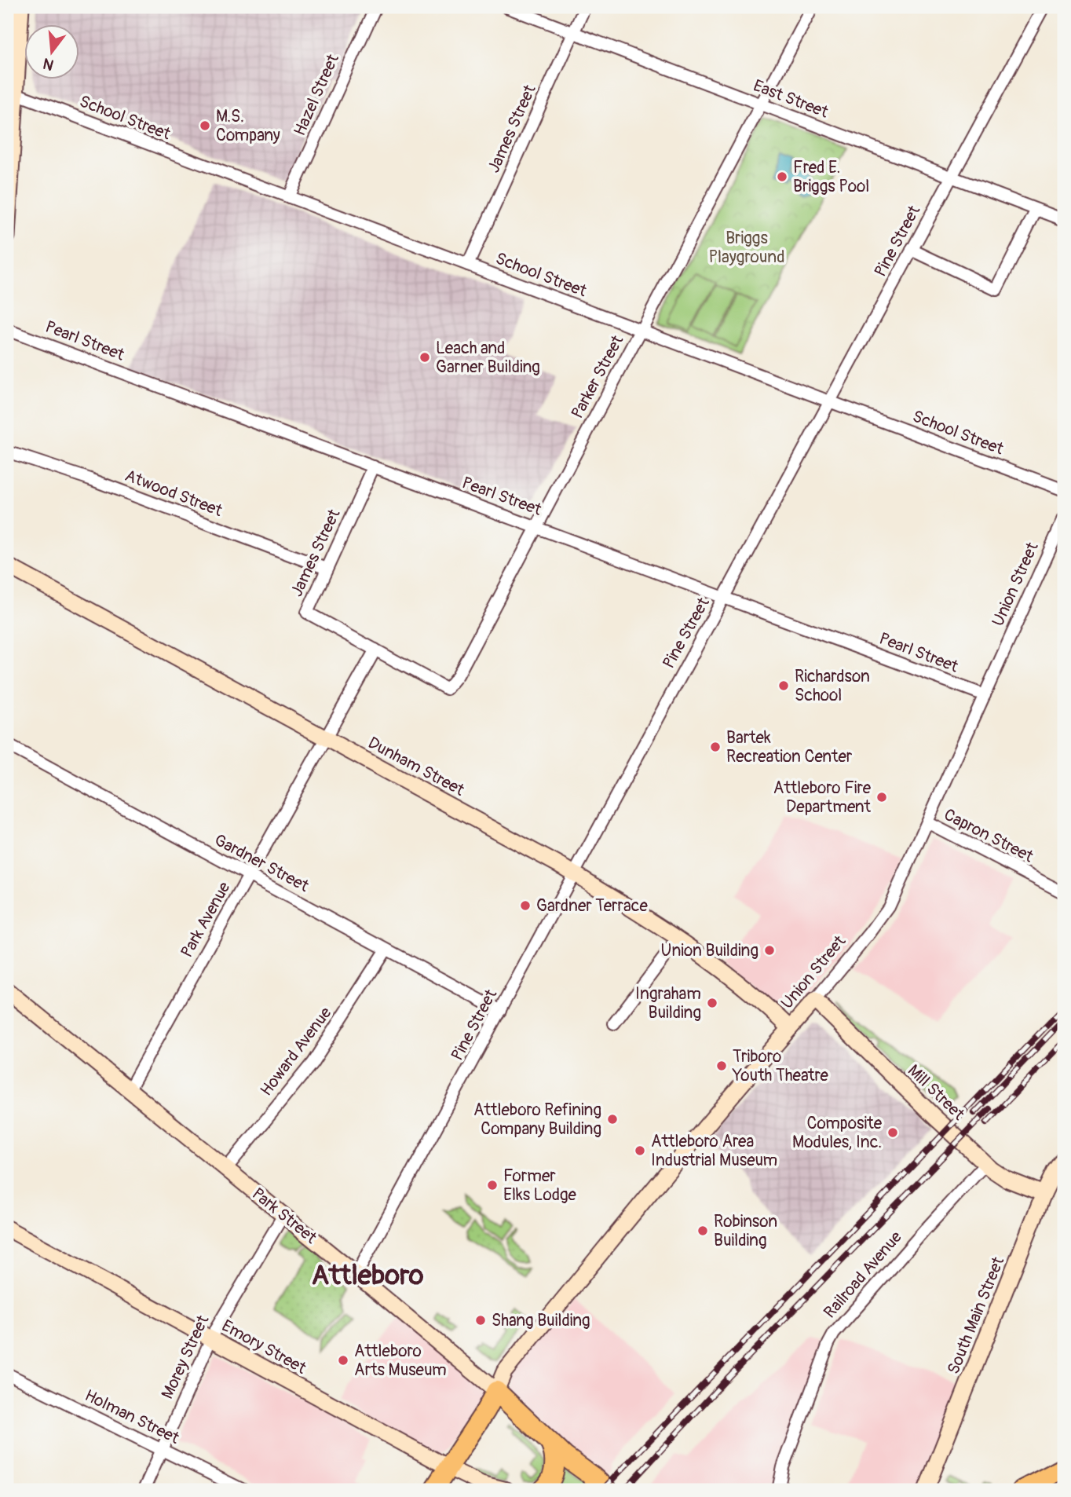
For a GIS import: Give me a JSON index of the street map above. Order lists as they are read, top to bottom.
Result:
{
  "streets": {
    "highway": ["Park Street"],
    "main road": [
      "Union Street",
      "Dunham Street",
      "Mill Street",
      "South Main Street",
      "Emory Street"
    ],
    "street": [
      "Hazel Street",
      "East Street",
      "School Street",
      "James Street",
      "Pine Street",
      "Pearl Street",
      "Parker Street",
      "Atwood Street",
      "Capron Street",
      "Gardner Street",
      "Park Avenue",
      "Howard Avenue",
      "Railroad Avenue",
      "Morey Street",
      "Holman Street"
    ]
  },
  "crossings": [
    ["Hazel Street", "School Street"],
    ["East Street", "James Street"],
    ["East Street", "Pine Street"],
    ["East Street", "Parker Street"],
    ["School Street", "James Street"],
    ["School Street", "Pine Street"],
    ["School Street", "Parker Street"],
    ["James Street", "Pearl Street"],
    ["James Street", "Parker Street"],
    ["James Street", "Atwood Street"],
    ["James Street", "Park Avenue"],
    ["Pine Street", "Pearl Street"],
    ["Pine Street", "Dunham Street"],
    ["Pine Street", "Gardner Street"],
    ["Pine Street", "Park Street"],
    ["Pearl Street", "Parker Street"],
    ["Pearl Street", "Union Street"],
    ["Parker Street", "Park Avenue"],
    ["Union Street", "Dunham Street"],
    ["Union Street", "Capron Street"],
    ["Union Street", "Mill Street"],
    ["Union Street", "Park Street"],
    ["Dunham Street", "Park Avenue"],
    ["Gardner Street", "Park Avenue"],
    ["Gardner Street", "Howard Avenue"],
    ["Park Avenue", "Park Street"],
    ["Howard Avenue", "Park Street"],
    ["Mill Street", "Railroad Avenue"],
    ["Mill Street", "South Main Street"],
    ["Park Street", "Morey Street"],
    ["Emory Street", "Morey Street"],
    ["Morey Street", "Holman Street"]
  ],
  "districts": ["Attleboro"],
  "parks": ["Briggs Playground"],
  "places": [
    "M.S. Company",
    "Fred E. Briggs Pool",
    "Leach and Garner Building",
    "Richardson School",
    "Bartek Recreation Center",
    "Attleboro Fire Department",
    "Gardner Terrace",
    "Union Building",
    "Ingraham Building",
    "Triboro Youth Theatre",
    "Attleboro Refining Company Building",
    "Composite Modules, Inc.",
    "Attleboro Area Industrial Museum",
    "Former Elks Lodge",
    "Robinson Building",
    "Shang Building",
    "Attleboro Arts Museum"
  ],
  "north": "bottom"
}
